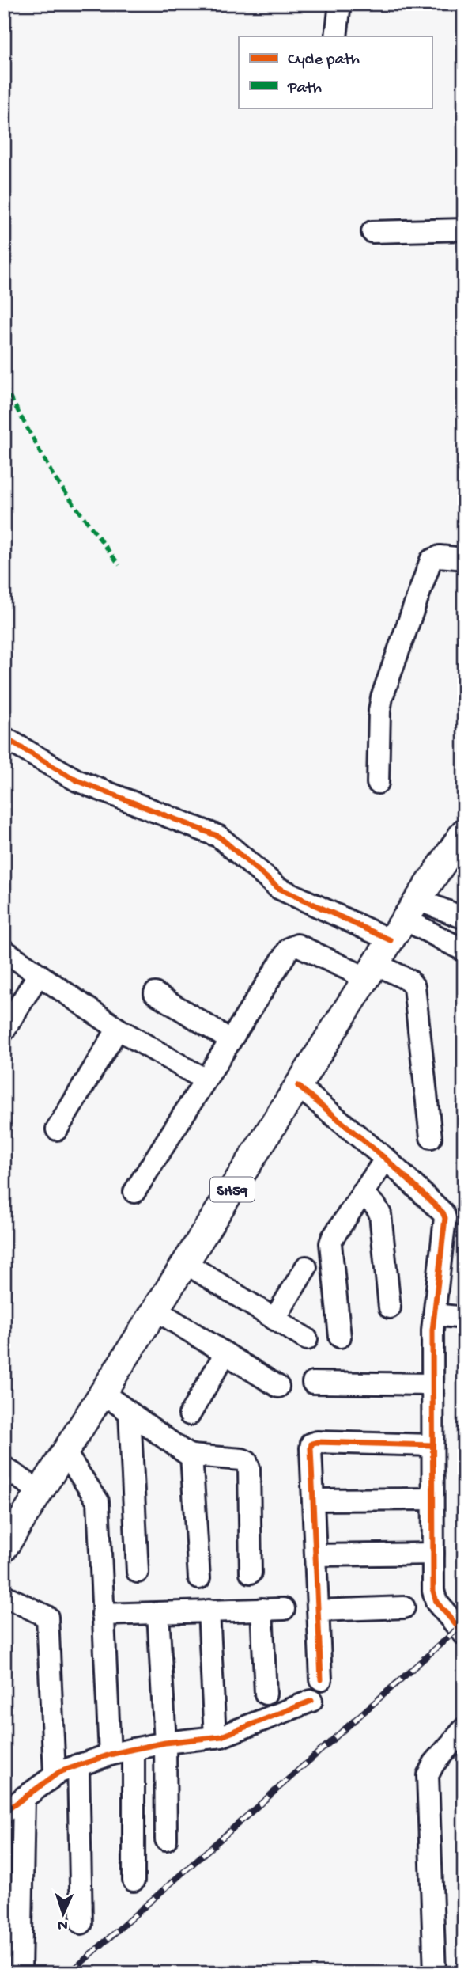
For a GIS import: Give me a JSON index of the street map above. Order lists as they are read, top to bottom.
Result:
{
  "streets": {
    "main road": ["SH59"]
  },
  "legend": ["Cycle path", "Path"],
  "north": "bottom"
}
